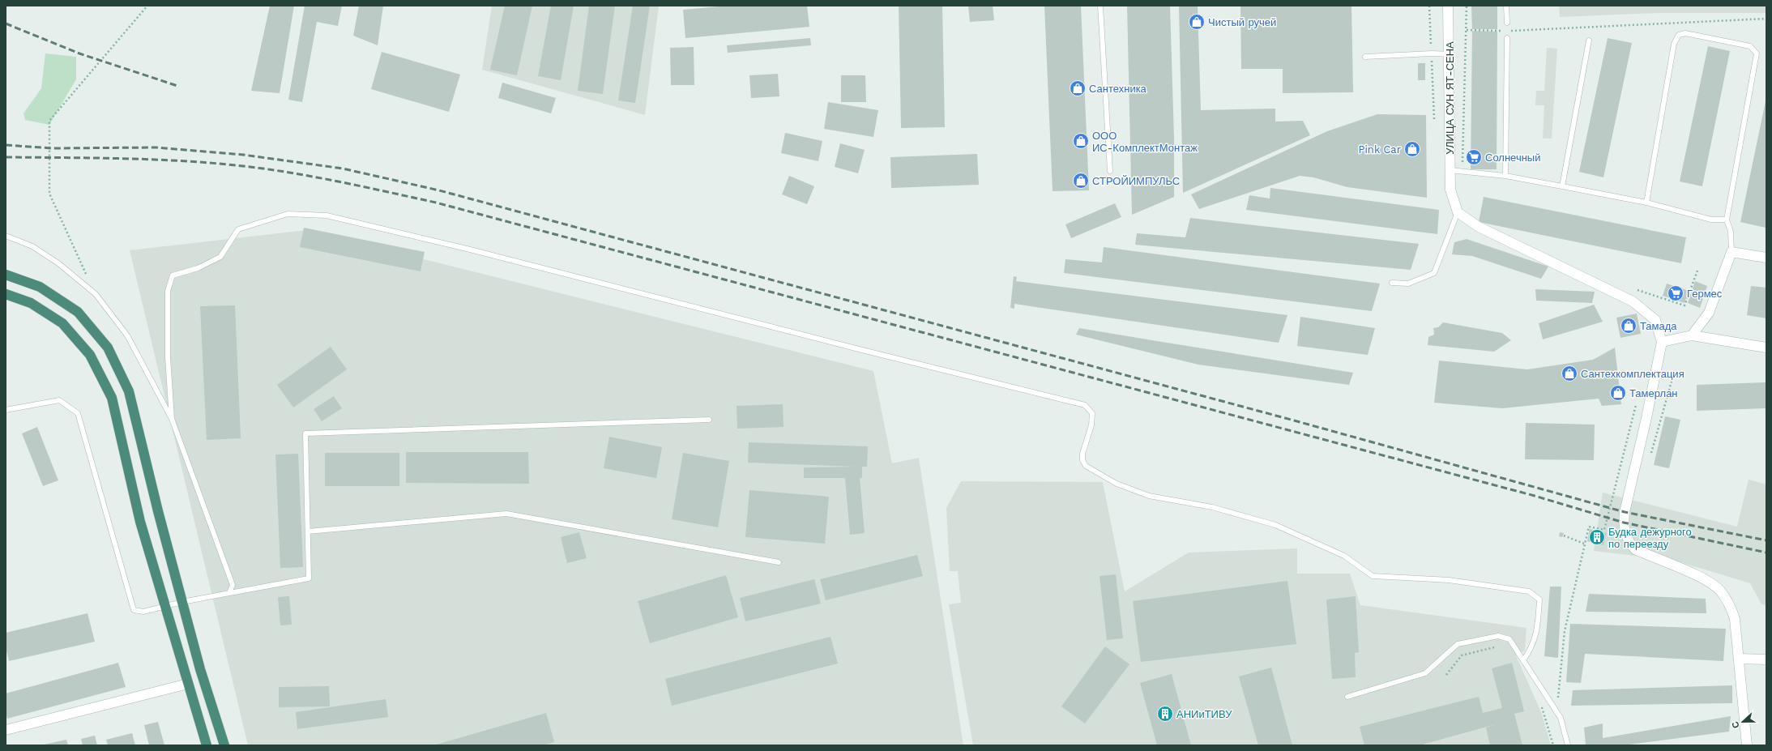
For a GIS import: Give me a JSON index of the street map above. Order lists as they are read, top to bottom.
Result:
{
  "streets": {
    "main road": ["УЛИЦА СУН ЯТ-СЕНА"]
  },
  "places": {
    "shop": [
      "Чистый ручей",
      "Сантехника",
      "ООО ИС-КомплектМонтаж",
      "Pink Car",
      "СТРОЙИМПУЛЬС",
      "Тамада",
      "Сантехкомплектация",
      "Тамерлан"
    ],
    "supermarket": ["Солнечный", "Гермес"],
    "building": ["Будка дежурного по переезду", "АНИиТИВУ"]
  },
  "north": "left"
}
